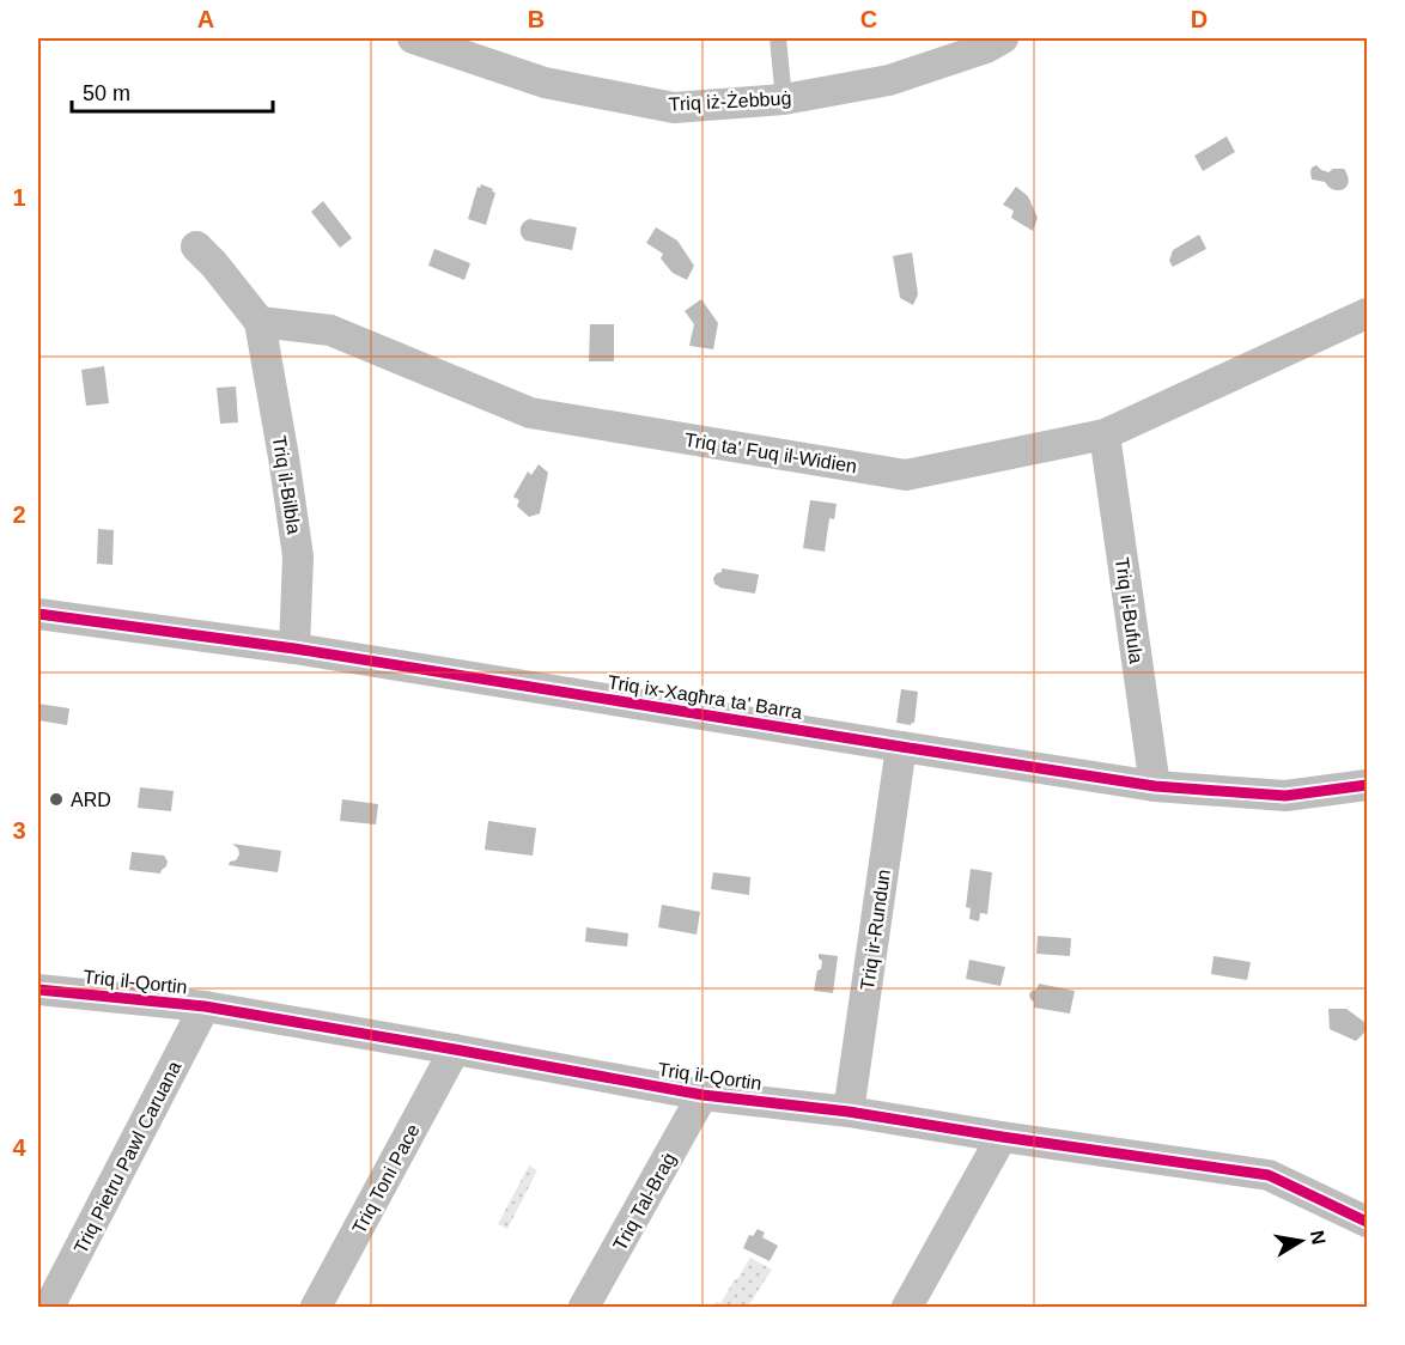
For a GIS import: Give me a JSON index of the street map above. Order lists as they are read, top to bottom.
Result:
{
  "streets": {
    "street": [
      "Triq iż-Żebbuġ",
      "Triq ta' Fuq il-Widien",
      "Triq il-Bilbla",
      "Triq il-Bufula",
      "Triq ix-Xagħra ta' Barra",
      "Triq ir-Rundun",
      "Triq il-Qortin",
      "Triq Pietru Pawl Caruana",
      "Triq Toni Pace",
      "Triq Tal-Braġ"
    ]
  },
  "crossings": [
    ["Triq ta' Fuq il-Widien", "Triq il-Bilbla"],
    ["Triq ta' Fuq il-Widien", "Triq il-Bufula"],
    ["Triq il-Bilbla", "Triq ix-Xagħra ta' Barra"],
    ["Triq il-Bufula", "Triq ix-Xagħra ta' Barra"],
    ["Triq ix-Xagħra ta' Barra", "Triq ir-Rundun"],
    ["Triq ir-Rundun", "Triq il-Qortin"],
    ["Triq il-Qortin", "Triq Pietru Pawl Caruana"],
    ["Triq il-Qortin", "Triq Toni Pace"],
    ["Triq il-Qortin", "Triq Tal-Braġ"]
  ],
  "places": ["ARD"],
  "scale_bar": "50 m",
  "north": "right",
  "grid": {
    "columns": [
      "A",
      "B",
      "C",
      "D"
    ],
    "rows": [
      "1",
      "2",
      "3",
      "4"
    ]
  }
}
